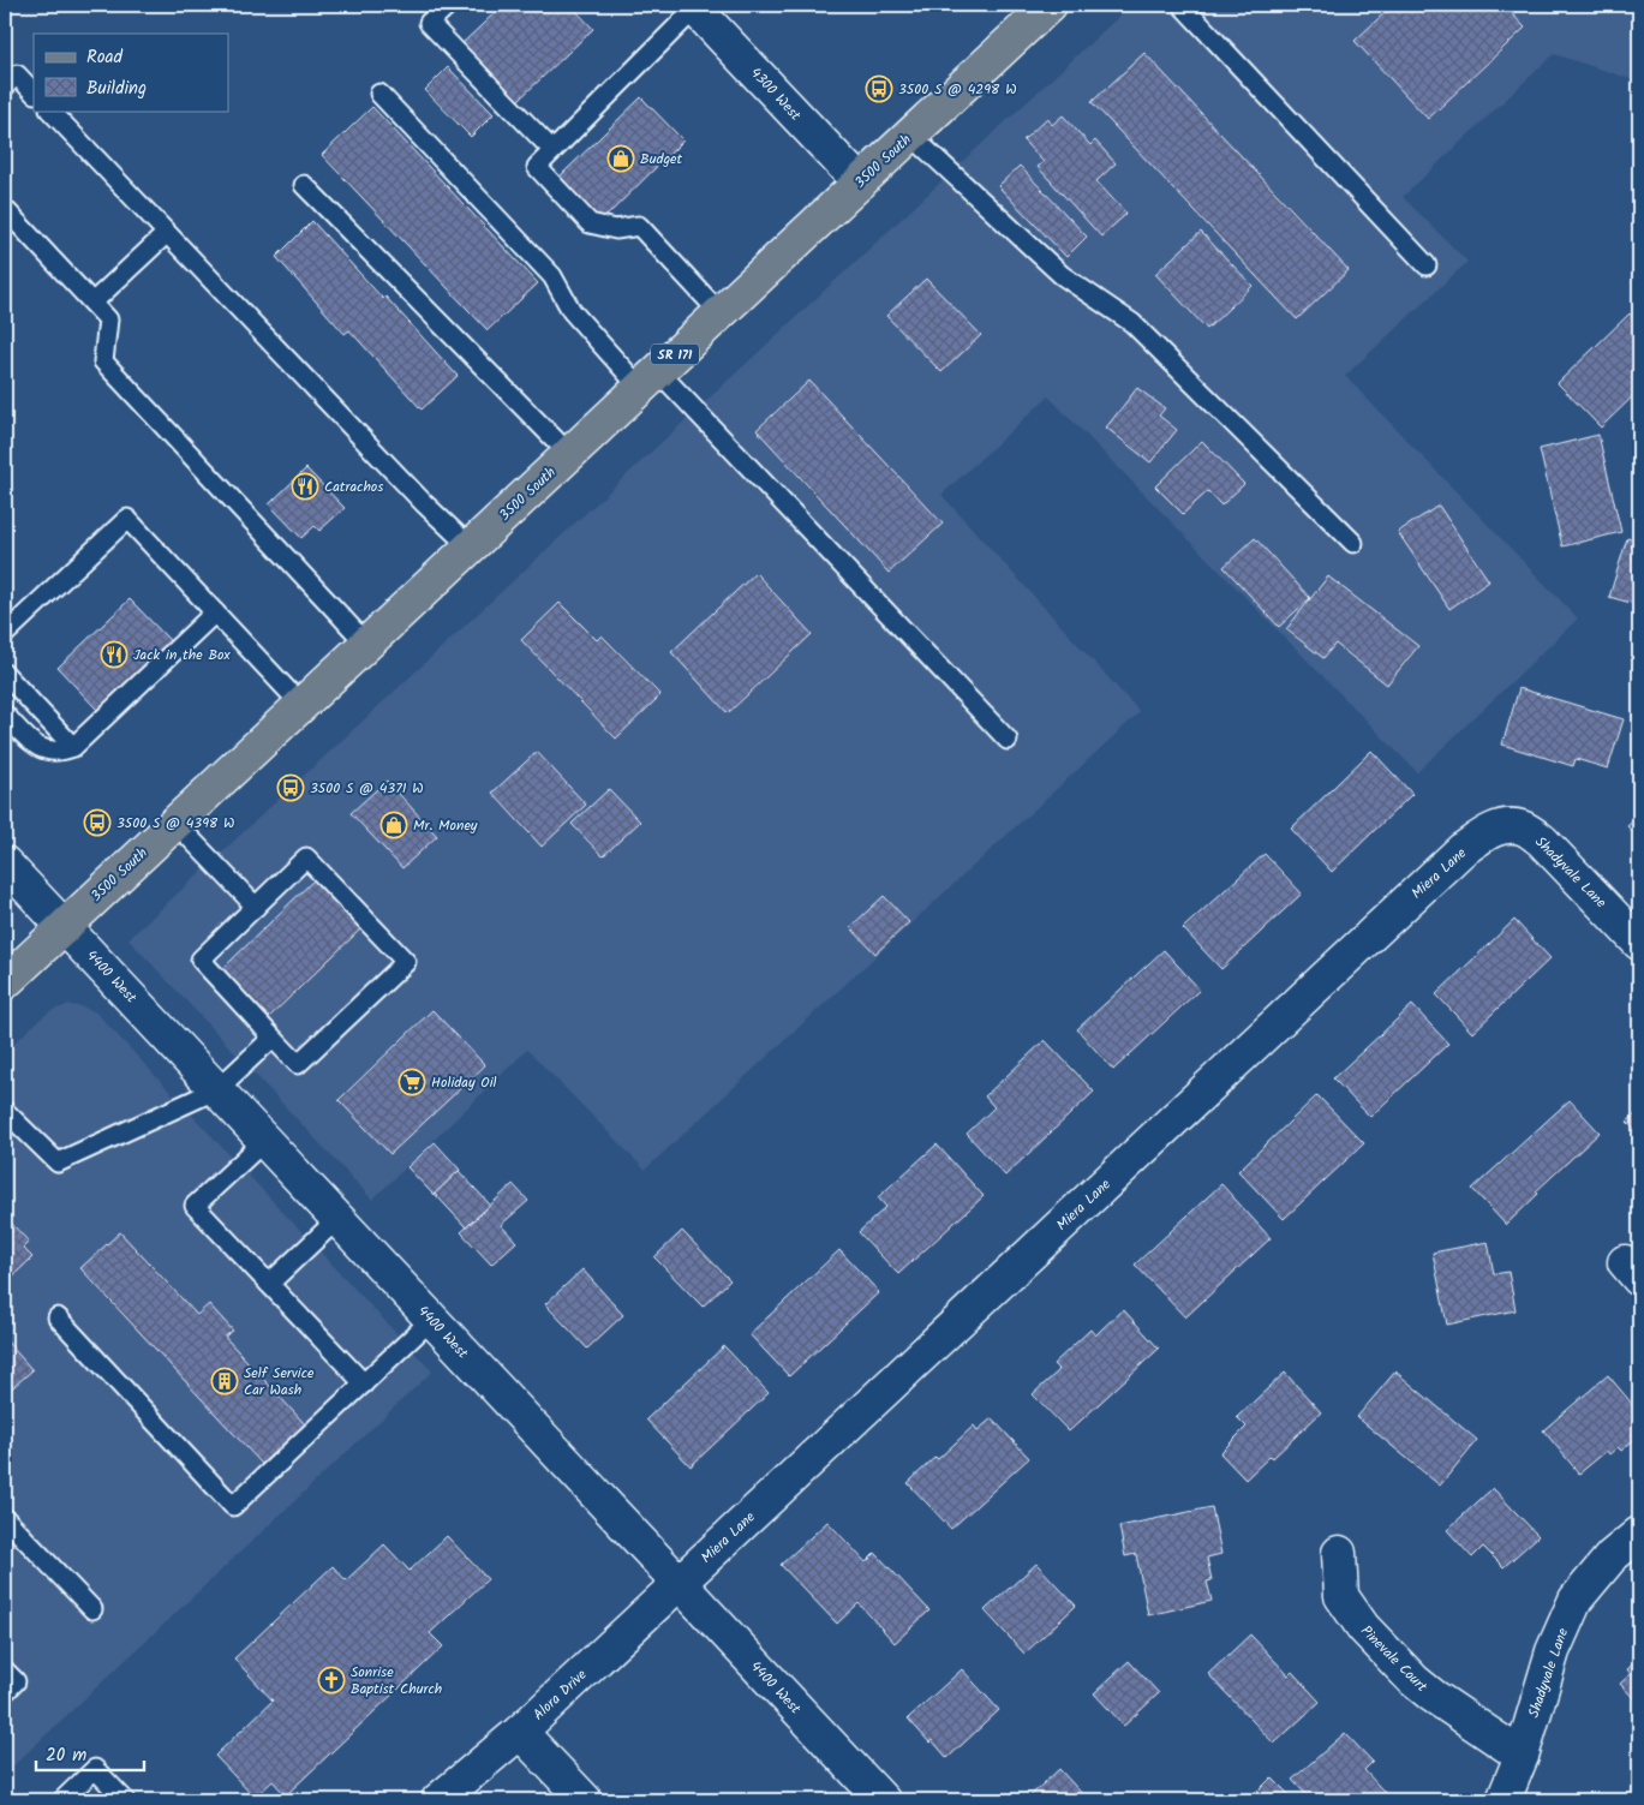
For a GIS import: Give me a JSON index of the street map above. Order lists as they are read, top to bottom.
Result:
{
  "streets": {
    "main road": ["3500 South", "SR 171"],
    "street": [
      "4300 West",
      "Shadyvale Lane",
      "Miera Lane",
      "4400 West",
      "Pinevale Court",
      "Alora Drive"
    ]
  },
  "crossings": [
    ["4300 West", "3500 South"],
    ["3500 South", "4400 West"],
    ["Shadyvale Lane", "Miera Lane"],
    ["Shadyvale Lane", "Pinevale Court"],
    ["Miera Lane", "4400 West"],
    ["Miera Lane", "Alora Drive"],
    ["4400 West", "Alora Drive"]
  ],
  "places": {
    "bus stop": ["3500 S @ 4298 W", "3500 S @ 4371 W", "3500 S @ 4398 W"],
    "shop": ["Budget", "Mr. Money"],
    "restaurant": ["Catrachos", "Jack in the Box"],
    "supermarket": ["Holiday Oil"],
    "building": ["Self Service Car Wash"],
    "church": ["Sonrise Baptist Church"]
  },
  "legend": ["Road", "Building"],
  "scale_bar": "20 m"
}
